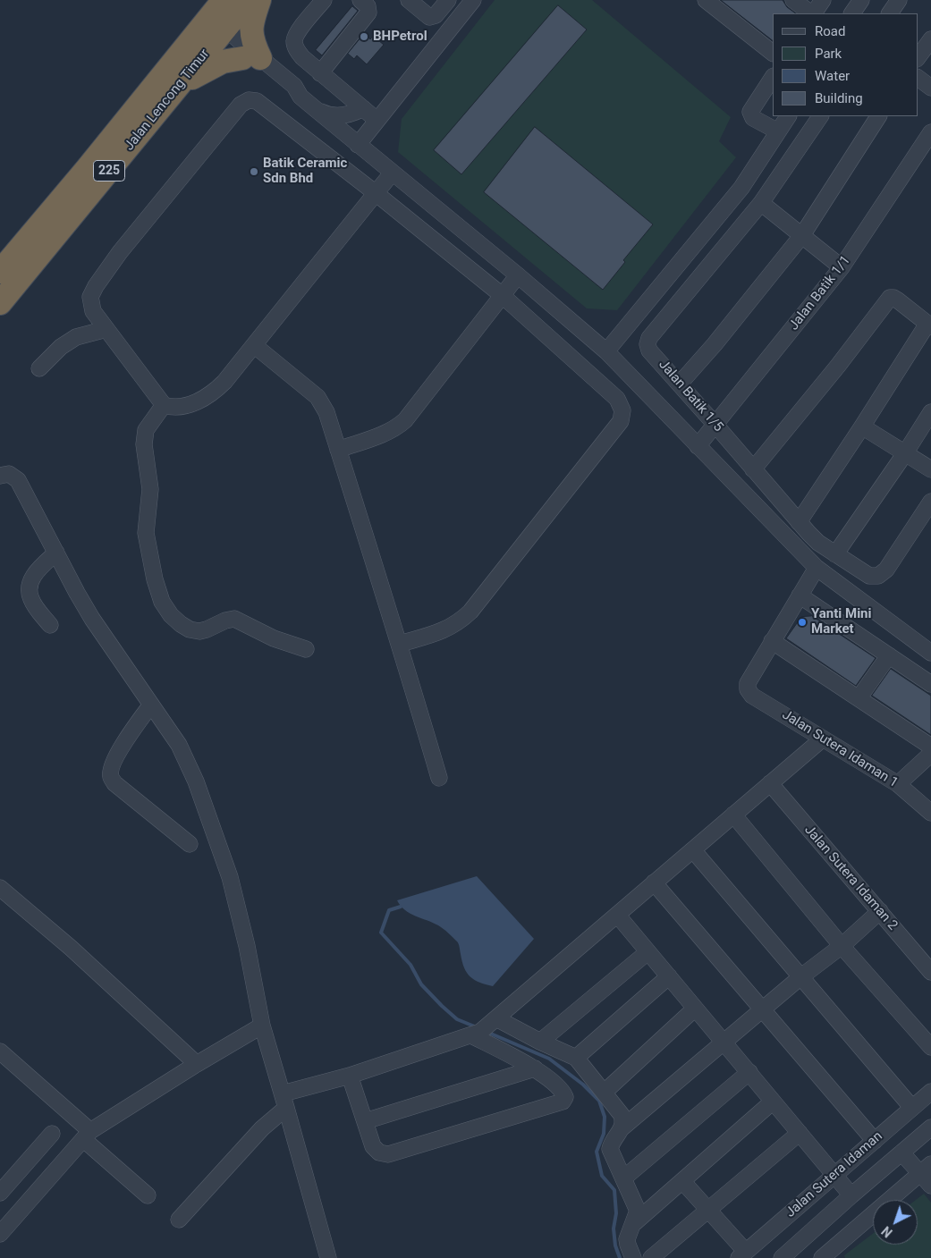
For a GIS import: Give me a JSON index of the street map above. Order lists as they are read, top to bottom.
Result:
{
  "streets": {
    "highway": ["Jalan Lencong Timur", "225"],
    "street": [
      "Jalan Batik 1/1",
      "Jalan Batik 1/5",
      "Jalan Sutera Idaman 1",
      "Jalan Sutera Idaman 2",
      "Jalan Sutera Idaman"
    ]
  },
  "crossings": [
    ["Jalan Batik 1/1", "Jalan Batik 1/5"]
  ],
  "places": ["BHPetrol", "Batik Ceramic Sdn Bhd", "Yanti Mini Market"],
  "legend": [
    "Road",
    "Park",
    "Water",
    "Building"
  ],
  "north": "bottom left"
}
